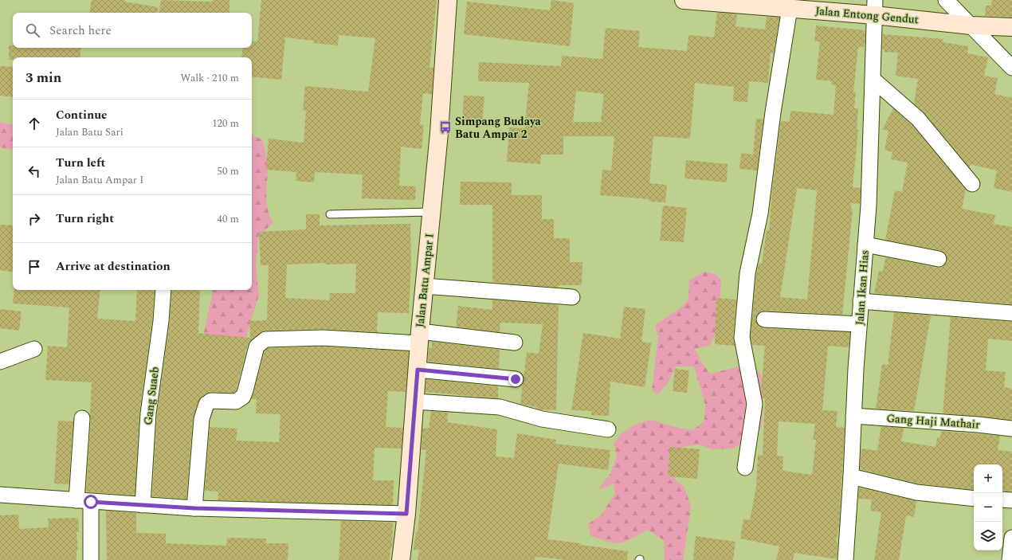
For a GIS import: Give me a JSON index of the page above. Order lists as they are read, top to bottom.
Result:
{
  "streets": {
    "street": [
      "Jalan Entong Gendut",
      "Jalan Batu Ampar I",
      "Jalan Ikan Hias",
      "Gang Suaeb",
      "Gang Haji Mathair"
    ]
  },
  "crossings": [
    ["Jalan Entong Gendut", "Jalan Ikan Hias"],
    ["Jalan Ikan Hias", "Gang Haji Mathair"]
  ],
  "places": {
    "bus stop": ["Simpang Budaya Batu Ampar 2"]
  },
  "page": {
    "search": "Search here",
    "heading": ["3 min", "Walk · 210 m"],
    "list": [
      ["Continue", "Jalan Batu Sari", "120 m"],
      ["Turn left", "Jalan Batu Ampar I", "50 m"],
      ["Turn right", "40 m"],
      "Arrive at destination"
    ],
    "map_buttons": ["+", "−"]
  }
}
